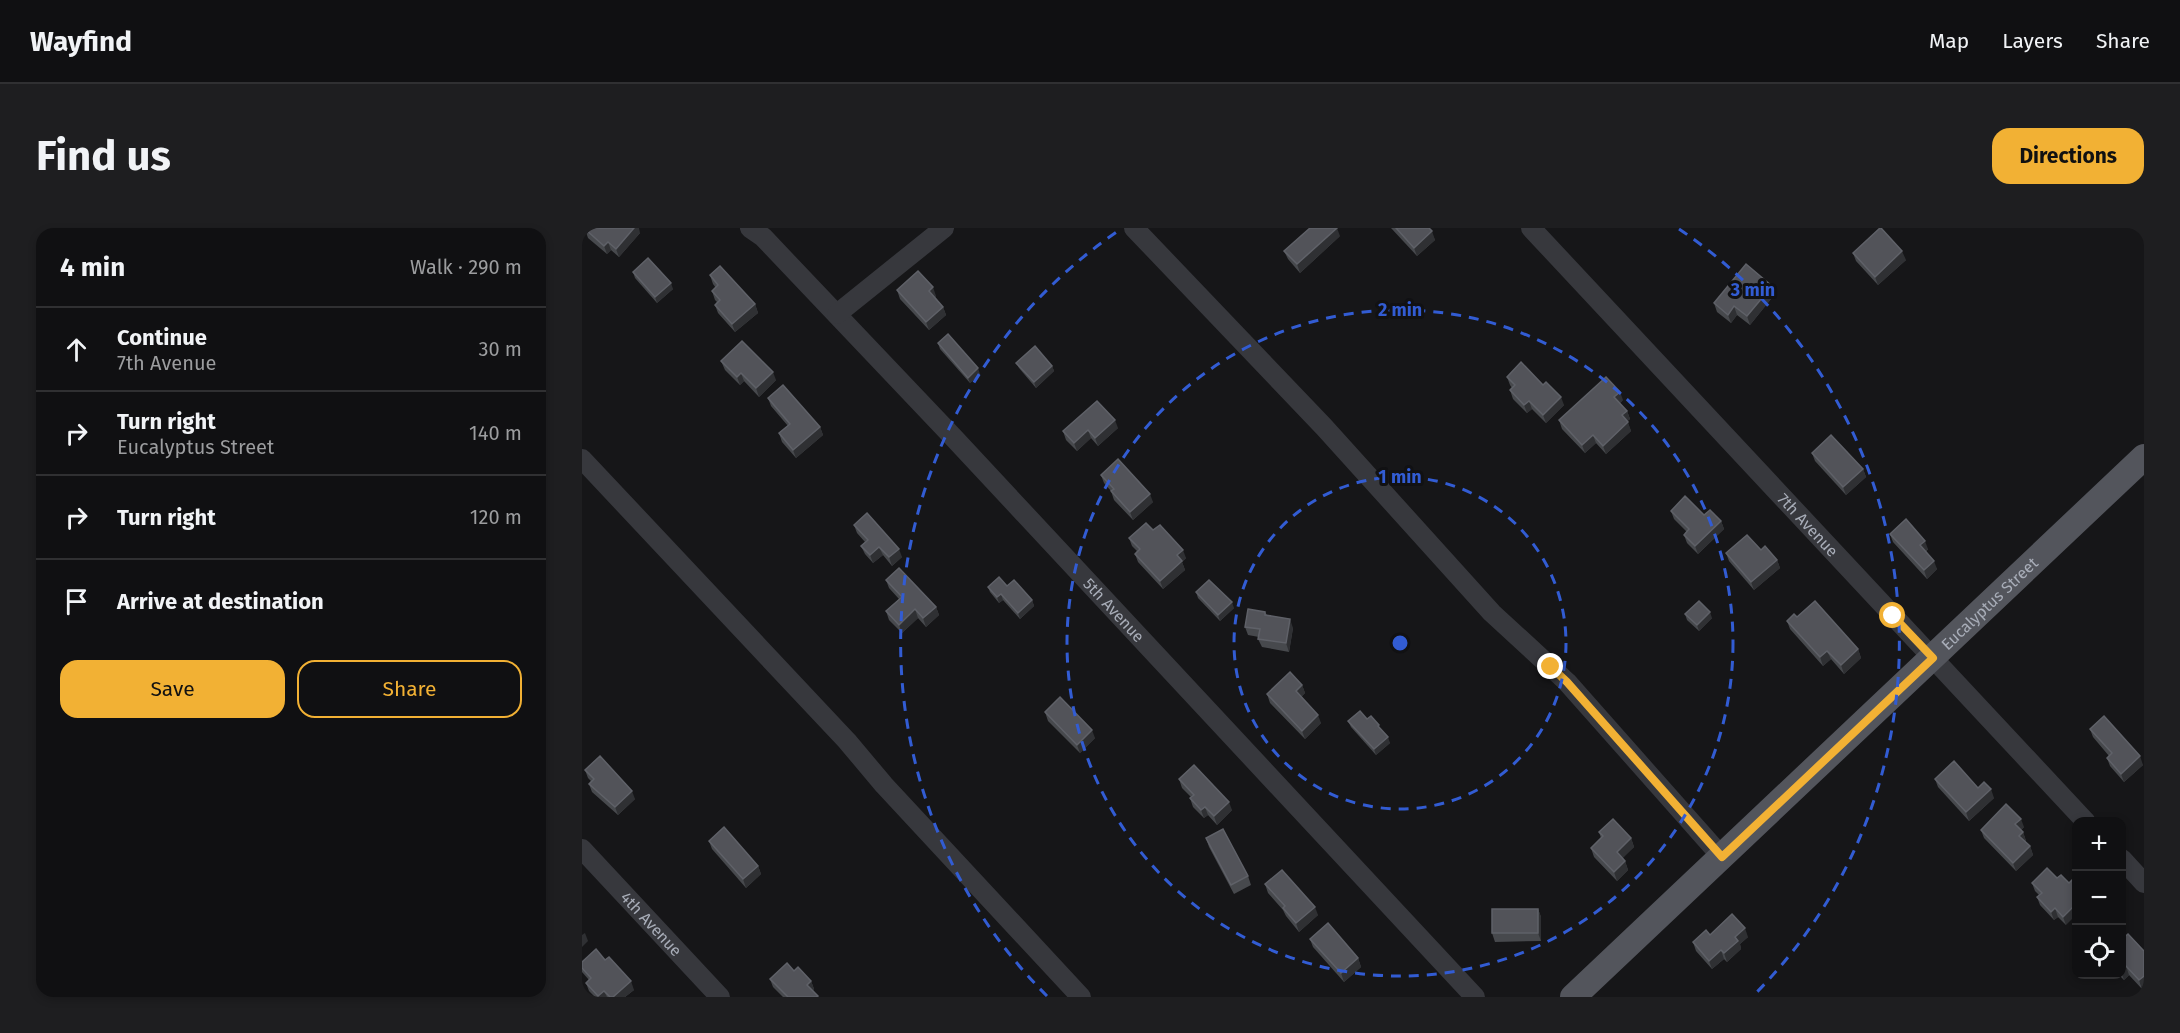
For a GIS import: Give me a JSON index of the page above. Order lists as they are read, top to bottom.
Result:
{
  "streets": {
    "main road": ["Eucalyptus Street"],
    "street": ["7th Avenue", "5th Avenue", "4th Avenue"]
  },
  "crossings": [
    ["7th Avenue", "Eucalyptus Street"]
  ],
  "page": {
    "header": "Wayfind",
    "nav": ["Map", "Layers", "Share"],
    "buttons": [
      "Directions",
      ["Save", "Share"]
    ],
    "title": "Find us",
    "heading": ["4 min", "Walk · 290 m"],
    "list": [
      ["Continue", "7th Avenue", "30 m"],
      ["Turn right", "Eucalyptus Street", "140 m"],
      ["Turn right", "120 m"],
      "Arrive at destination"
    ],
    "map_buttons": ["+", "−"]
  },
  "rings": ["3 min", "2 min", "1 min"]
}
